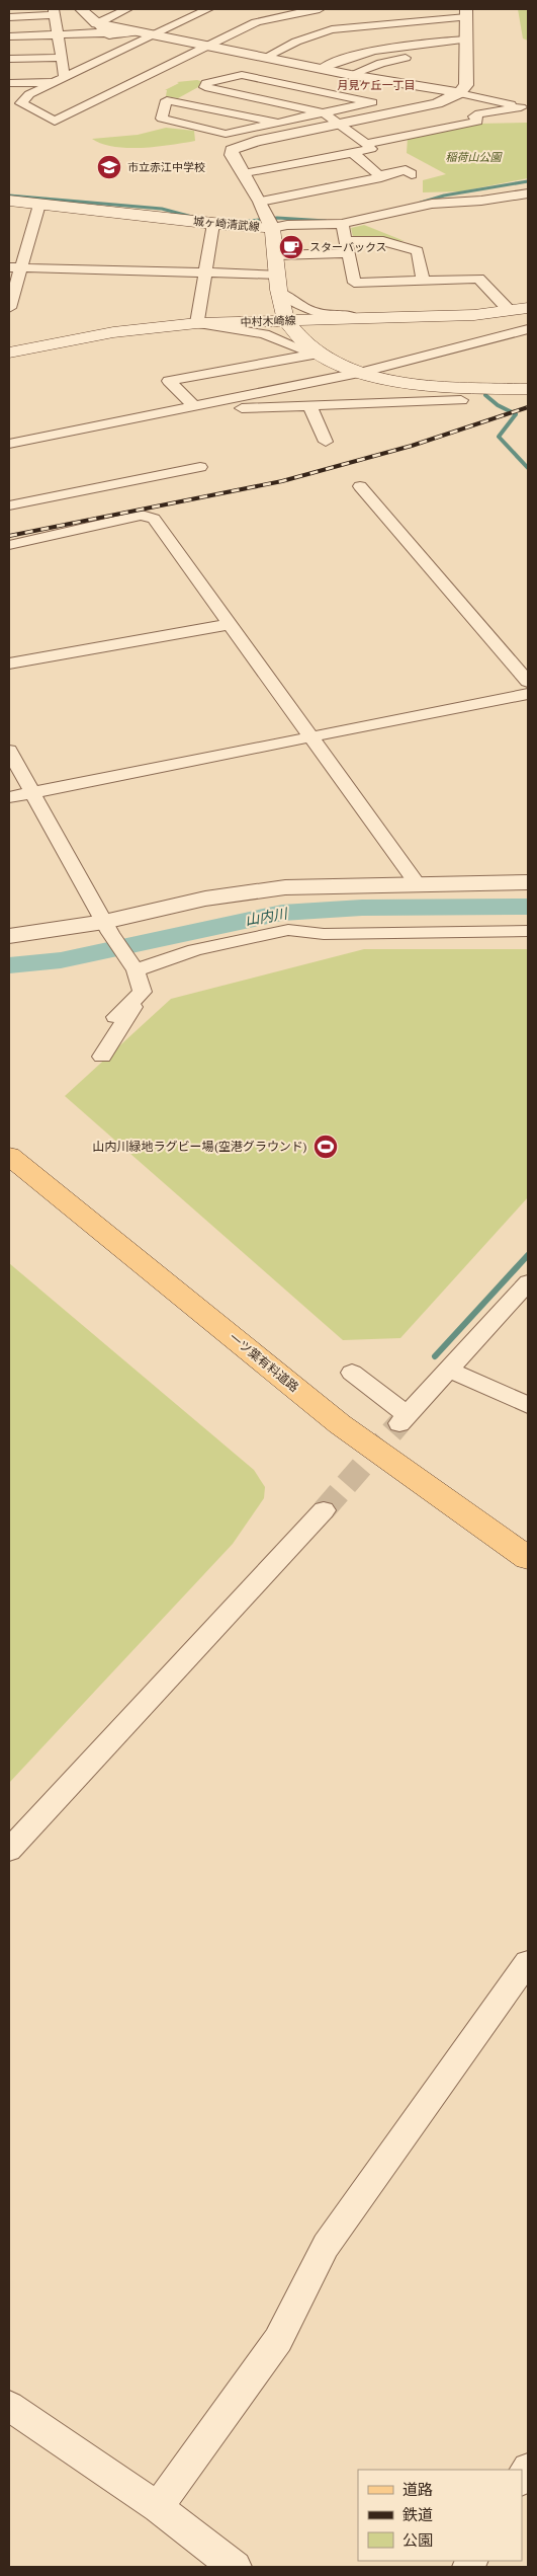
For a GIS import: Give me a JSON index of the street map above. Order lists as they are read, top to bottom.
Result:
{
  "streets": {
    "main road": ["城ヶ崎清武線", "中村木崎線", "一ツ葉有料道路"]
  },
  "crossings": [
    ["城ヶ崎清武線", "中村木崎線"]
  ],
  "districts": ["月見ケ丘一丁目"],
  "water": ["山内川"],
  "parks": ["稲荷山公園"],
  "places": {
    "school or university": ["市立赤江中学校"],
    "cafe": ["スターバックス"],
    "sports": ["山内川緑地ラグビー場(空港グラウンド)"]
  },
  "legend": ["道路", "鉄道", "公園"]
}
